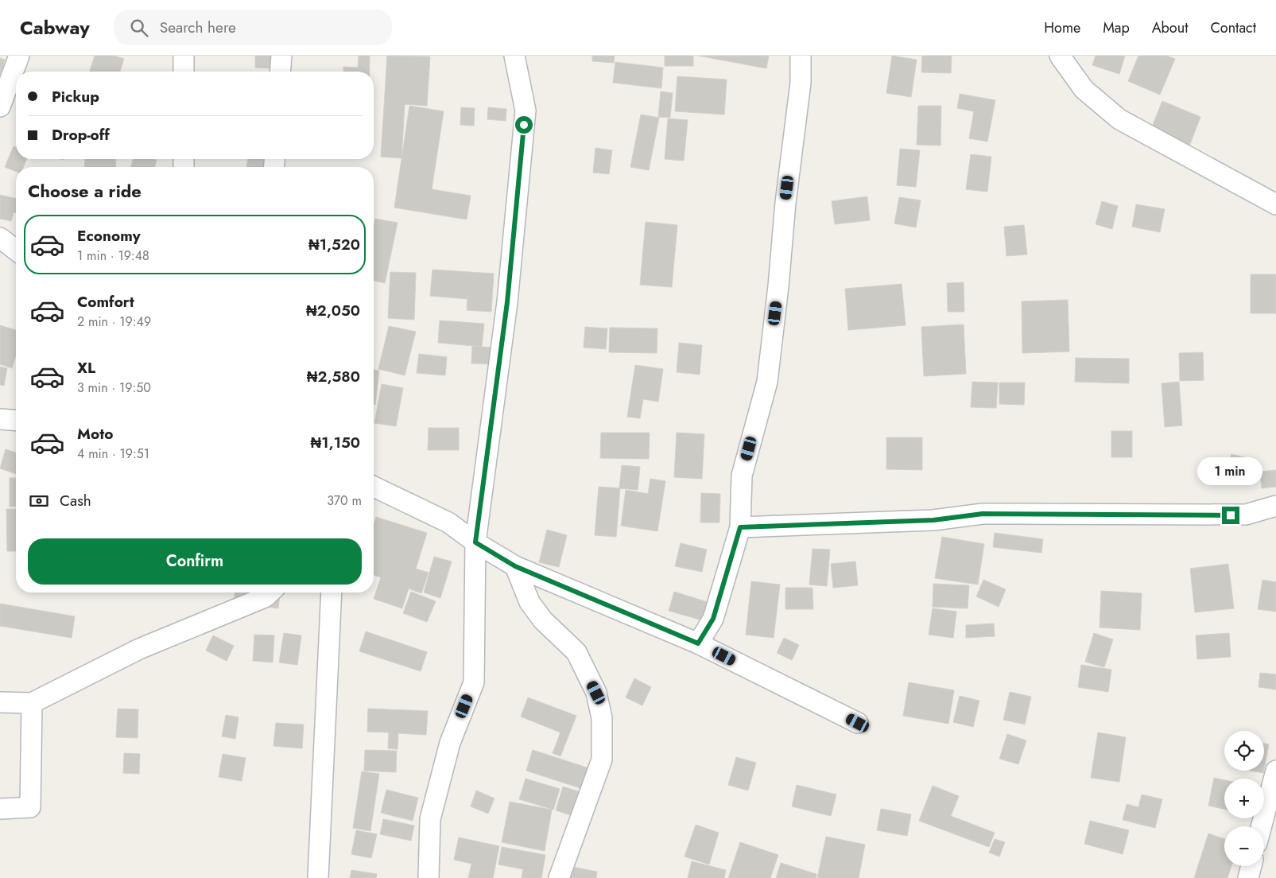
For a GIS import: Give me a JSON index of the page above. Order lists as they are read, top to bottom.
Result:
{
  "page": {
    "header": "Cabway",
    "search": "Search here",
    "nav": [
      "Home",
      "Map",
      "About",
      "Contact"
    ],
    "banner": ["Pickup", "Drop-off"],
    "heading": "Choose a ride",
    "list": [
      {
        "name": "Economy",
        "note": "1 min · 19:48",
        "value": "₦1,520"
      },
      {
        "name": "Comfort",
        "note": "2 min · 19:49",
        "value": "₦2,050"
      },
      {
        "name": "XL",
        "note": "3 min · 19:50",
        "value": "₦2,580"
      },
      {
        "name": "Moto",
        "note": "4 min · 19:51",
        "value": "₦1,150"
      }
    ],
    "bubble": "1 min",
    "pay": ["Cash", "370 m"],
    "buttons": "Confirm",
    "map_buttons": ["+", "−"]
  }
}
